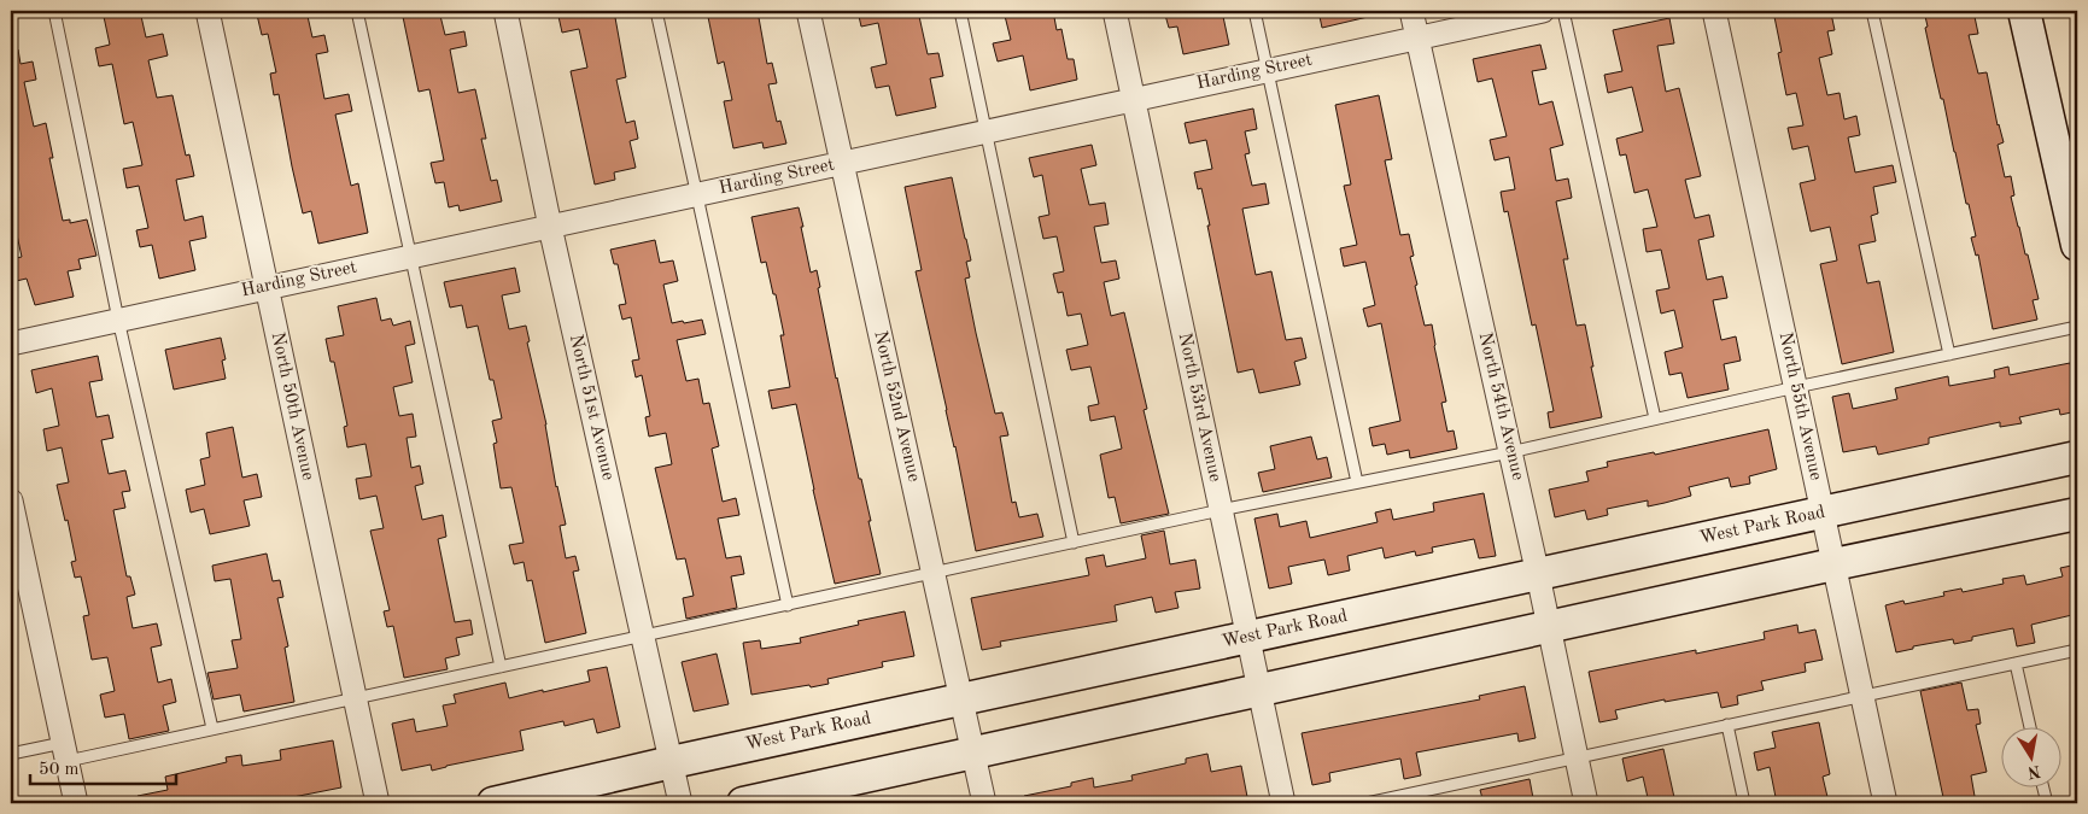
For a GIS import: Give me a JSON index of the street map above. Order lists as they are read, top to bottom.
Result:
{
  "streets": {
    "street": [
      "Harding Street",
      "North 50th Avenue",
      "North 52nd Avenue",
      "North 54th Avenue",
      "North 55th Avenue",
      "North 51st Avenue",
      "North 53rd Avenue",
      "West Park Road"
    ]
  },
  "crossings": [
    ["Harding Street", "North 50th Avenue"],
    ["Harding Street", "North 52nd Avenue"],
    ["Harding Street", "North 54th Avenue"],
    ["Harding Street", "North 51st Avenue"],
    ["Harding Street", "North 53rd Avenue"],
    ["North 52nd Avenue", "West Park Road"],
    ["North 54th Avenue", "West Park Road"],
    ["North 55th Avenue", "West Park Road"],
    ["North 51st Avenue", "West Park Road"],
    ["North 53rd Avenue", "West Park Road"]
  ],
  "scale_bar": "50 m",
  "north": "bottom"
}
